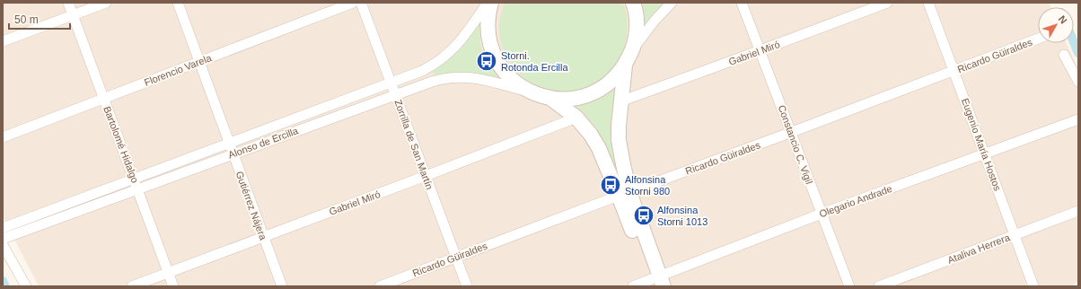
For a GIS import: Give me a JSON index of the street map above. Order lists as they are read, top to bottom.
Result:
{
  "streets": {
    "street": [
      "Gabriel Miró",
      "Ricardo Güiraldes",
      "Florencio Varela",
      "Alonso de Ercilla",
      "Bartolomé Hidalgo",
      "Zorrilla de San Martín",
      "Constancio C. Vigil",
      "Eugenio María Hostos",
      "Olegario Andrade",
      "Gutiérrez Nájera",
      "Ataliva Herrera"
    ]
  },
  "crossings": [
    ["Gabriel Miró", "Bartolomé Hidalgo"],
    ["Gabriel Miró", "Zorrilla de San Martín"],
    ["Gabriel Miró", "Constancio C. Vigil"],
    ["Gabriel Miró", "Gutiérrez Nájera"],
    ["Ricardo Güiraldes", "Zorrilla de San Martín"],
    ["Ricardo Güiraldes", "Constancio C. Vigil"],
    ["Ricardo Güiraldes", "Eugenio María Hostos"],
    ["Florencio Varela", "Bartolomé Hidalgo"],
    ["Florencio Varela", "Gutiérrez Nájera"],
    ["Alonso de Ercilla", "Bartolomé Hidalgo"],
    ["Alonso de Ercilla", "Zorrilla de San Martín"],
    ["Alonso de Ercilla", "Gutiérrez Nájera"],
    ["Constancio C. Vigil", "Olegario Andrade"],
    ["Eugenio María Hostos", "Olegario Andrade"],
    ["Eugenio María Hostos", "Ataliva Herrera"]
  ],
  "places": {
    "bus stop": ["Storni. Rotonda Ercilla", "Alfonsina Storni 980", "Alfonsina Storni 1013"]
  },
  "scale_bar": "50 m",
  "north": "top right"
}
